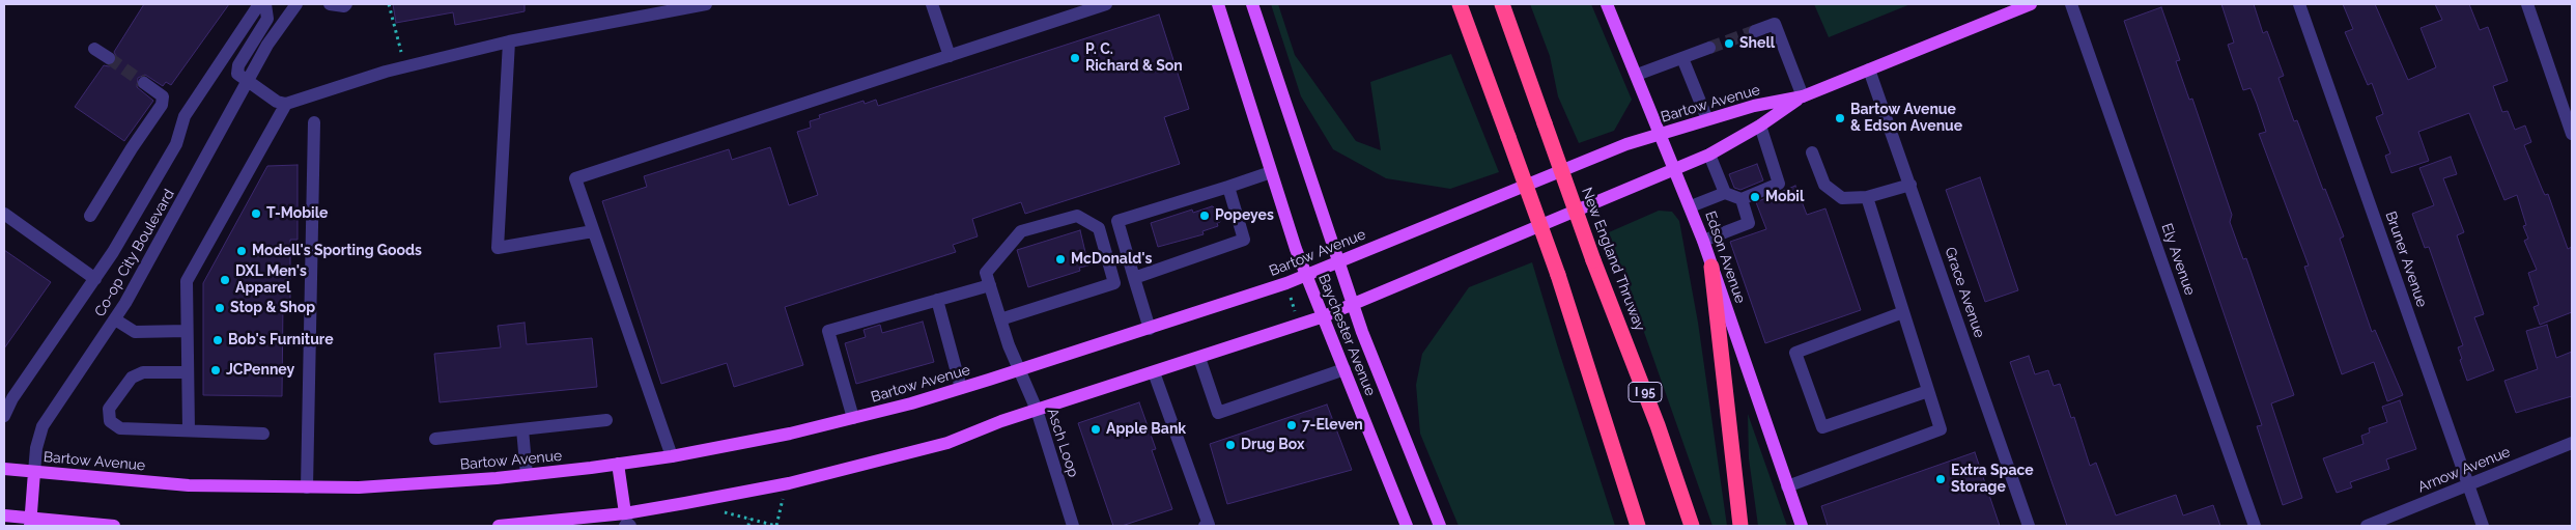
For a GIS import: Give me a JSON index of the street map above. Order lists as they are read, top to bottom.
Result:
{
  "streets": {
    "highway": ["New England Thruway", "I 95"],
    "main road": [
      "Bartow Avenue",
      "Co-op City Boulevard",
      "Edson Avenue",
      "Baychester Avenue"
    ],
    "street": [
      "Ely Avenue",
      "Bruner Avenue",
      "Grace Avenue",
      "Asch Loop",
      "Arnow Avenue"
    ]
  },
  "crossings": [
    ["Bartow Avenue", "Co-op City Boulevard"],
    ["Bartow Avenue", "Edson Avenue"],
    ["Bartow Avenue", "Grace Avenue"],
    ["Bartow Avenue", "Baychester Avenue"],
    ["Bartow Avenue", "Asch Loop"],
    ["Bruner Avenue", "Arnow Avenue"]
  ],
  "places": [
    "Shell",
    "P. C. Richard & Son",
    "Bartow Avenue & Edson Avenue",
    "Mobil",
    "T-Mobile",
    "Popeyes",
    "Modell's Sporting Goods",
    "McDonald's",
    "DXL Men's Apparel",
    "Stop & Shop",
    "Bob's Furniture",
    "JCPenney",
    "7-Eleven",
    "Apple Bank",
    "Drug Box",
    "Extra Space Storage"
  ]
}
